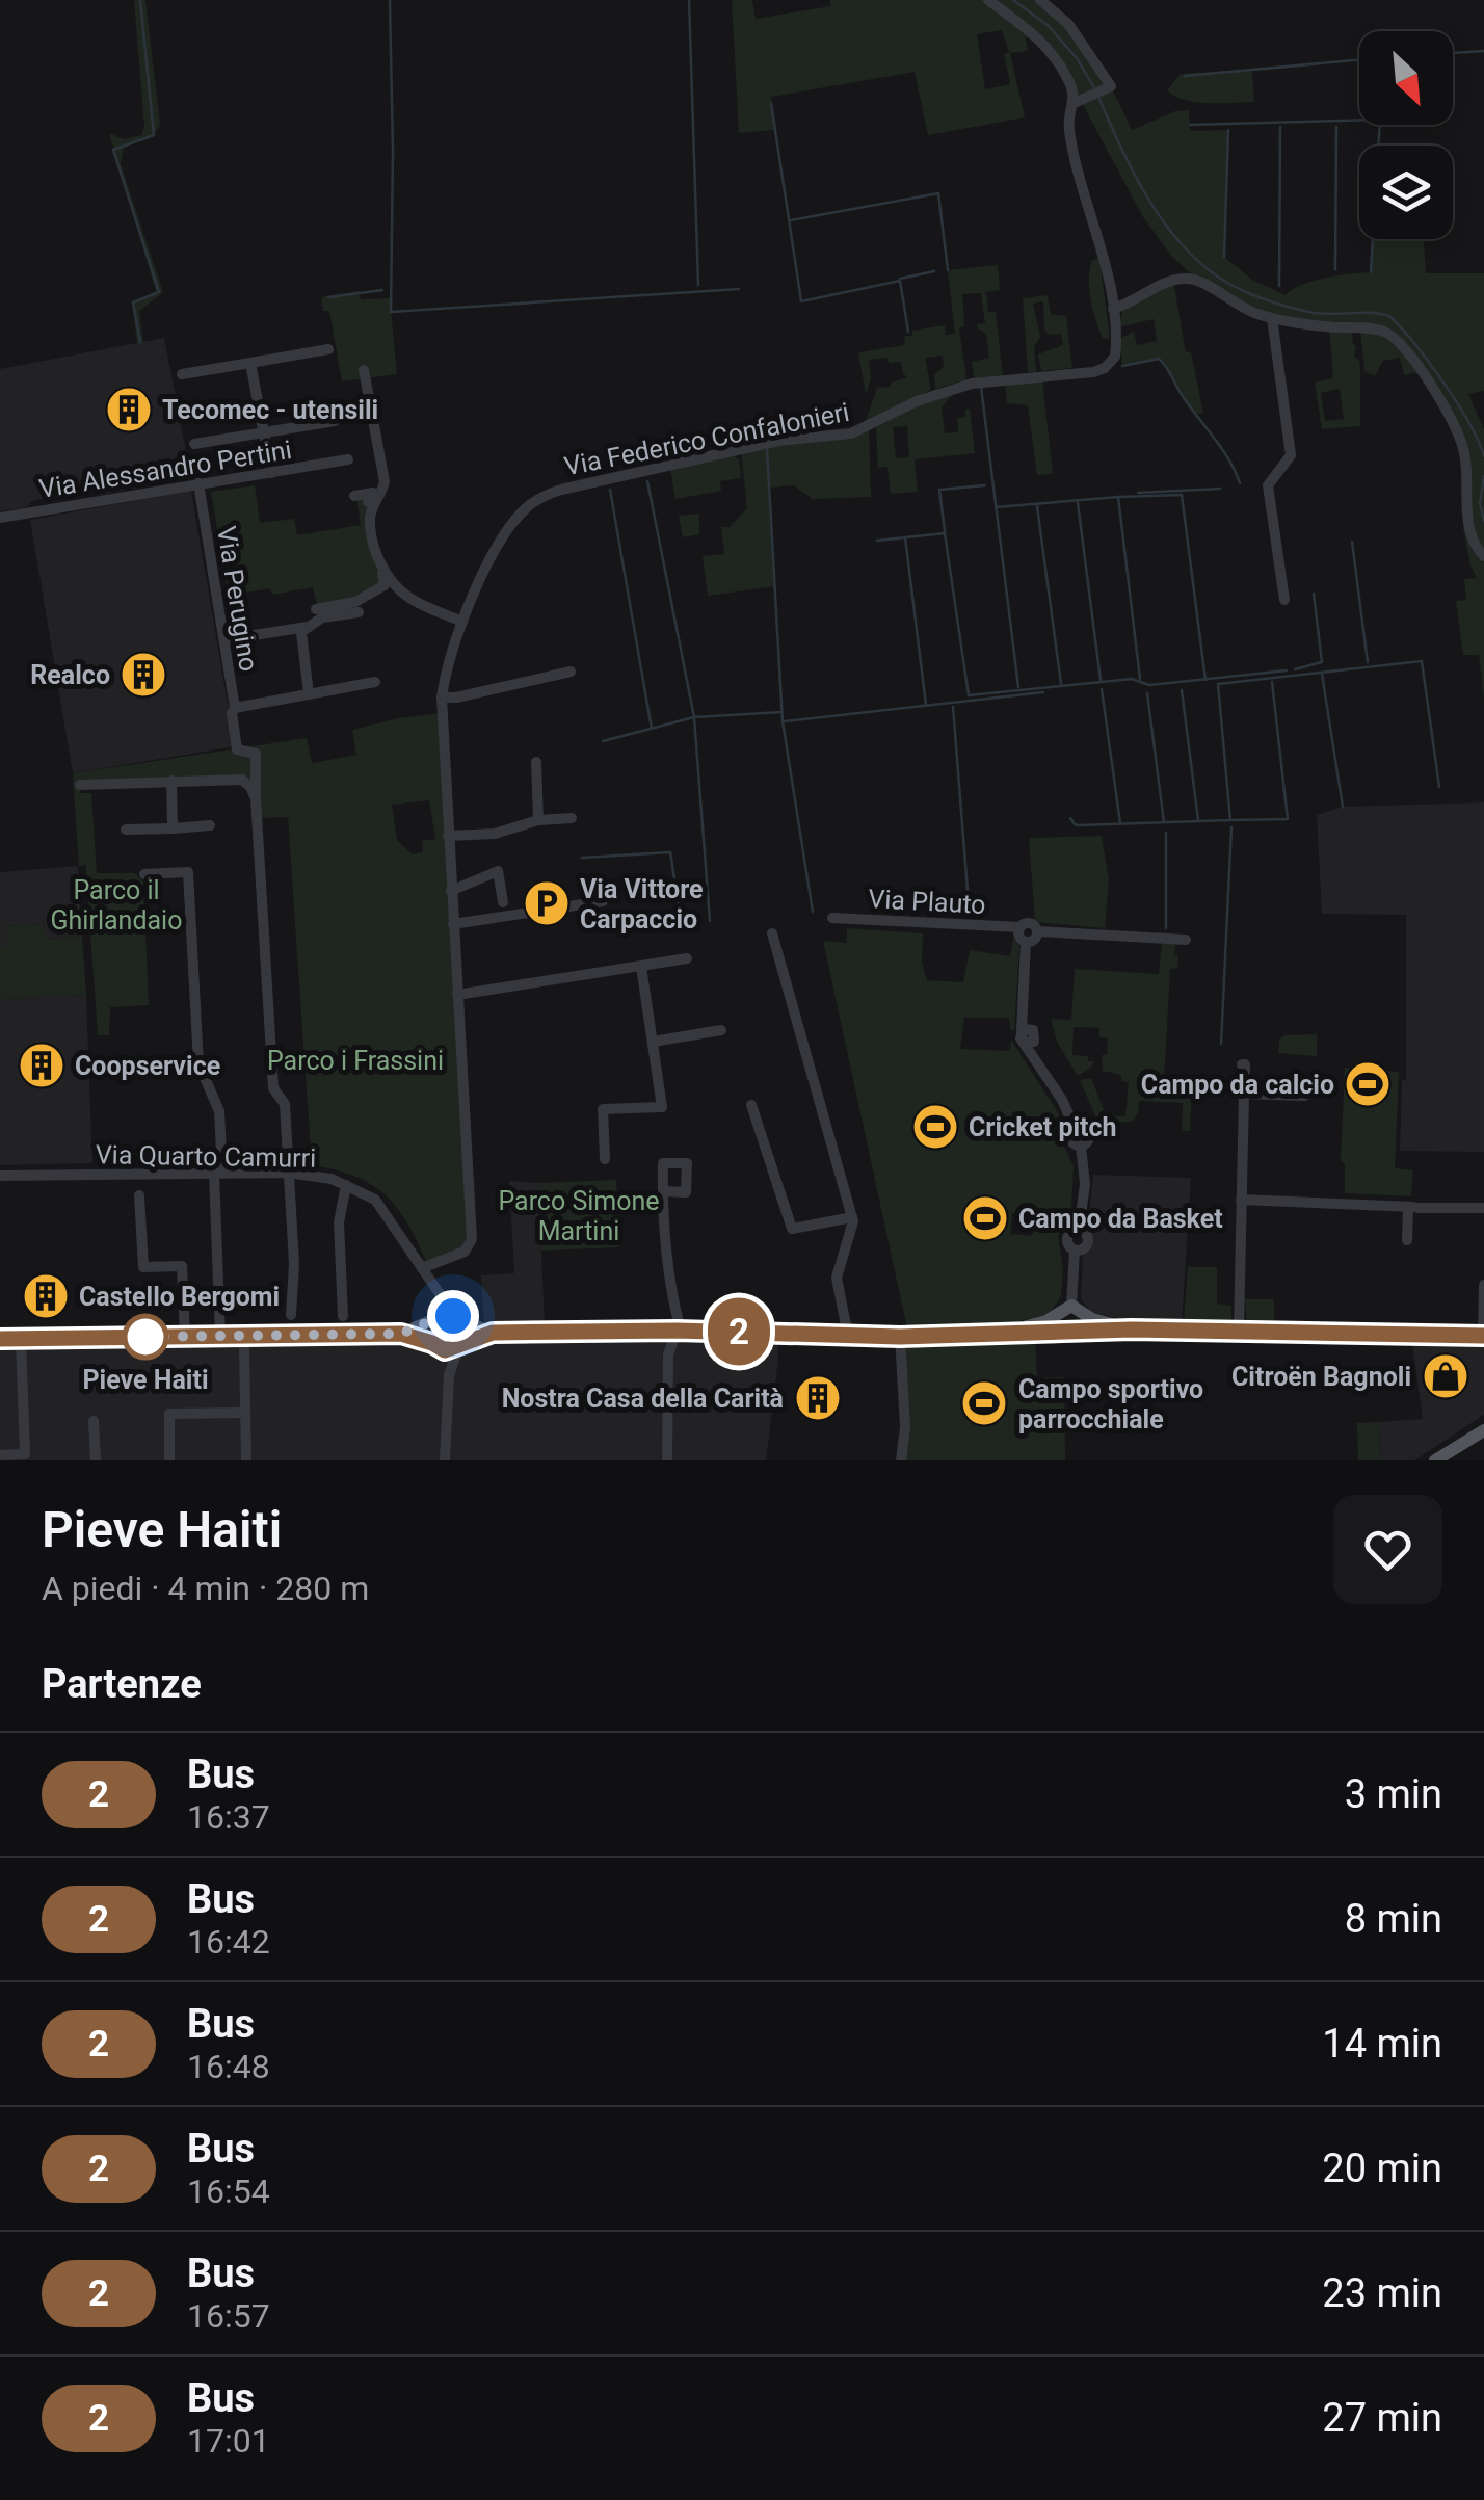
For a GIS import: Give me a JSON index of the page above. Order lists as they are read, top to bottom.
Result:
{
  "streets": {
    "street": [
      "Via Federico Confalonieri",
      "Via Alessandro Pertini",
      "Via Perugino",
      "Via Plauto",
      "Via Quarto Camurri"
    ]
  },
  "crossings": [
    ["Via Federico Confalonieri", "Via Quarto Camurri"],
    ["Via Alessandro Pertini", "Via Perugino"]
  ],
  "parks": ["Parco il Ghirlandaio", "Parco i Frassini", "Parco Simone Martini"],
  "places": {
    "building": [
      "Tecomec - utensili",
      "Realco",
      "Coopservice",
      "Castello Bergomi",
      "Nostra Casa della Carità"
    ],
    "parking": ["Via Vittore Carpaccio"],
    "sports": [
      "Campo da calcio",
      "Cricket pitch",
      "Campo da Basket",
      "Campo sportivo parrocchiale"
    ],
    "other": ["Pieve Haiti"],
    "shop": ["Citroën Bagnoli"]
  },
  "lines": ["bus line 2"],
  "north": "bottom right",
  "page": {
    "on_map": "2",
    "heading": [
      ["Pieve Haiti", "A piedi · 4 min · 280 m"],
      "Partenze"
    ],
    "list": [
      {
        "mark": "2",
        "name": "Bus",
        "note": "16:37",
        "value": "3 min"
      },
      {
        "mark": "2",
        "name": "Bus",
        "note": "16:42",
        "value": "8 min"
      },
      {
        "mark": "2",
        "name": "Bus",
        "note": "16:48",
        "value": "14 min"
      },
      {
        "mark": "2",
        "name": "Bus",
        "note": "16:54",
        "value": "20 min"
      },
      {
        "mark": "2",
        "name": "Bus",
        "note": "16:57",
        "value": "23 min"
      },
      {
        "mark": "2",
        "name": "Bus",
        "note": "17:01",
        "value": "27 min"
      }
    ]
  }
}
